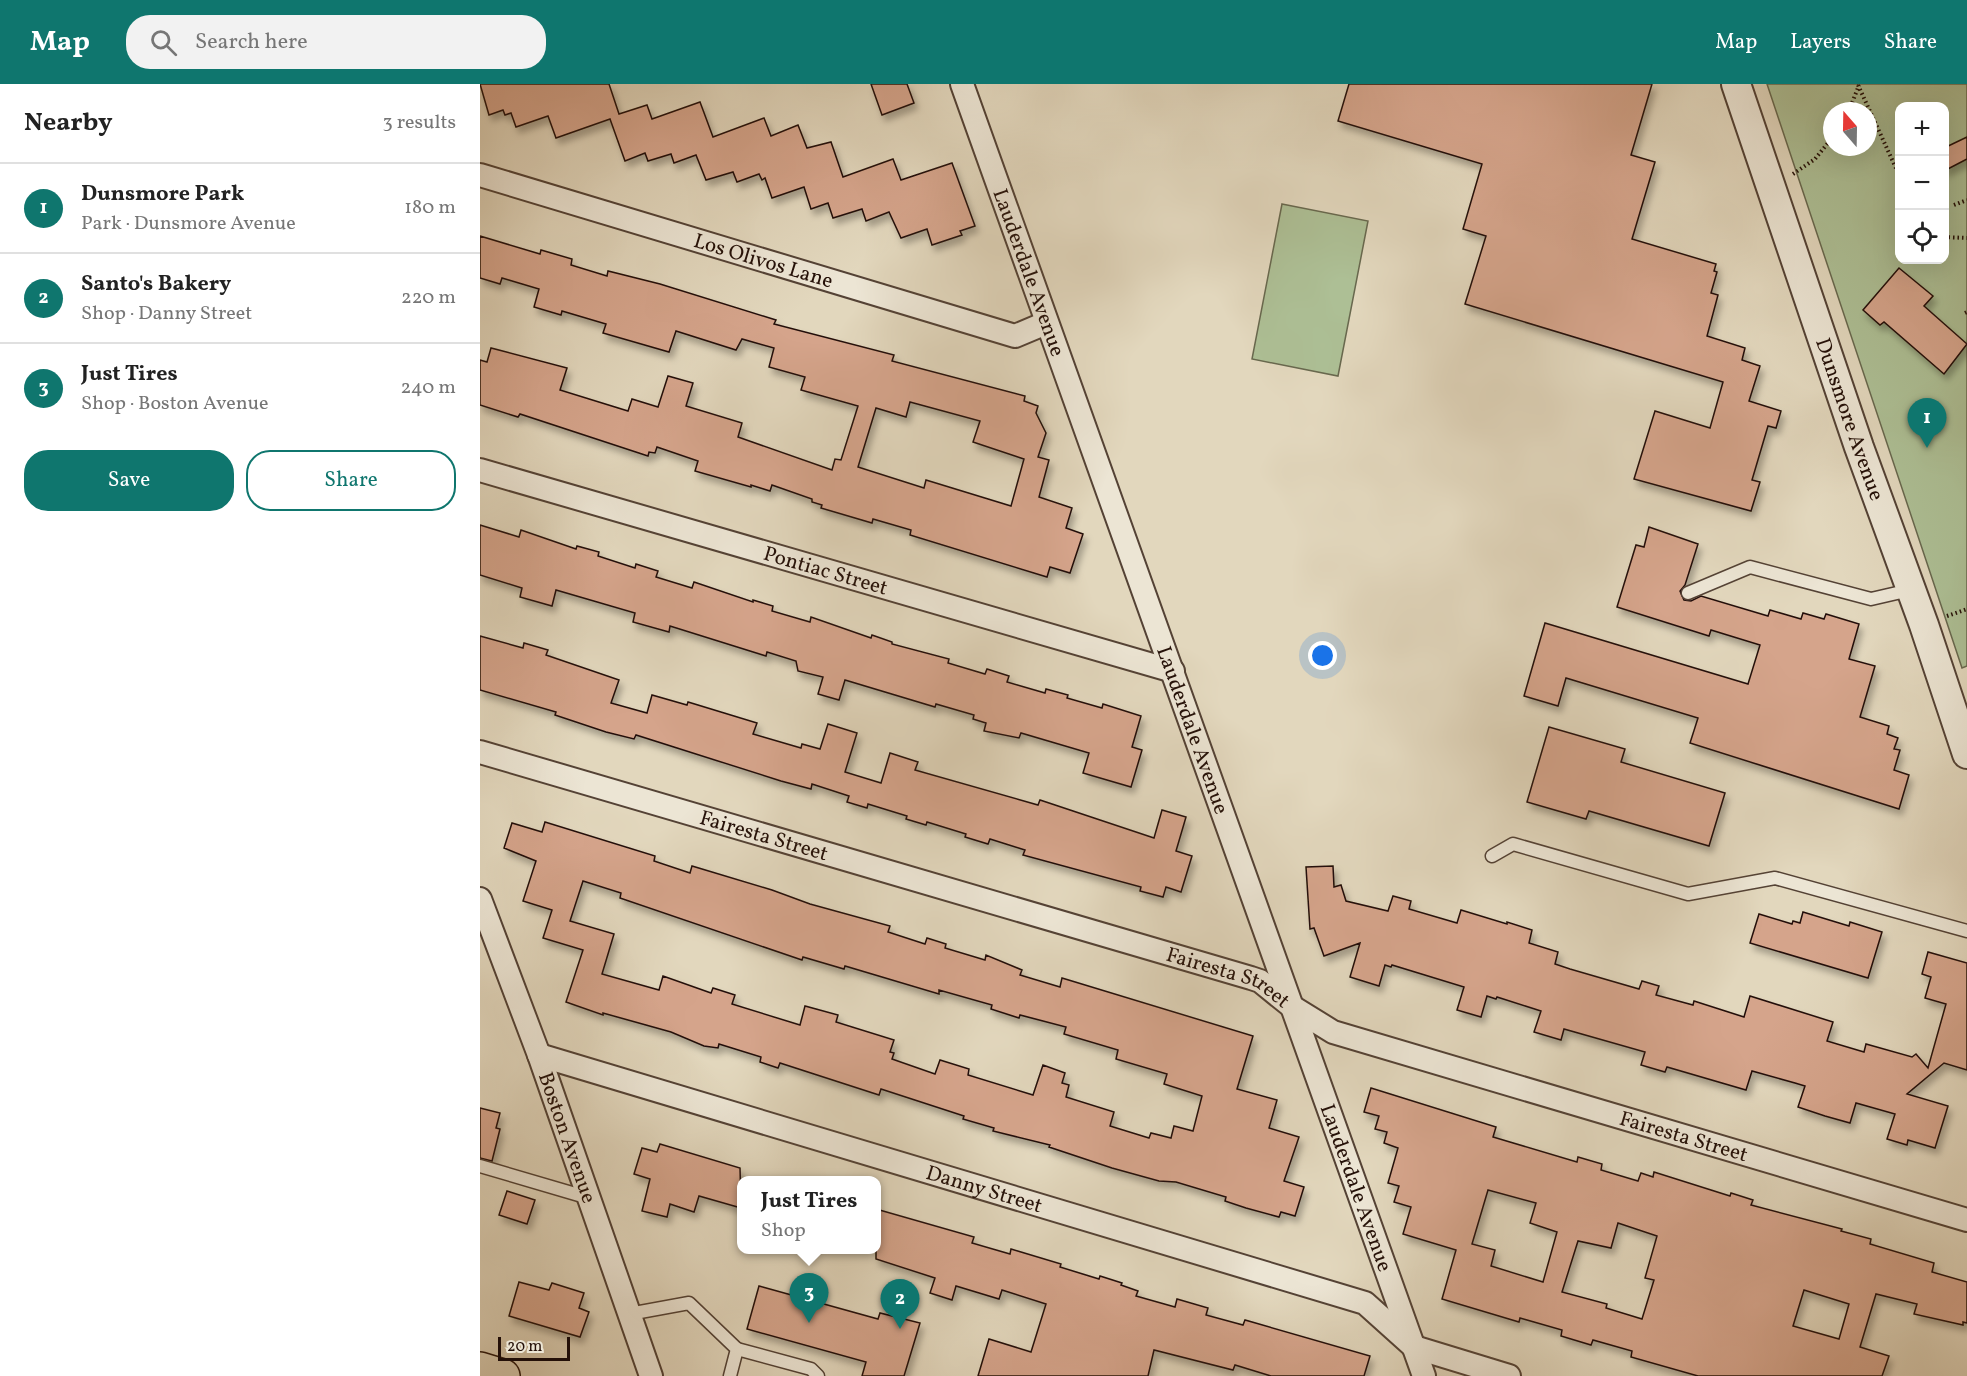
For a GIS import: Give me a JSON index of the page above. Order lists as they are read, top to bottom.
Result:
{
  "streets": {
    "street": [
      "Los Olivos Lane",
      "Lauderdale Avenue",
      "Dunsmore Avenue",
      "Pontiac Street",
      "Fairesta Street",
      "Boston Avenue",
      "Danny Street"
    ]
  },
  "crossings": [
    ["Los Olivos Lane", "Lauderdale Avenue"],
    ["Lauderdale Avenue", "Pontiac Street"],
    ["Lauderdale Avenue", "Fairesta Street"],
    ["Lauderdale Avenue", "Danny Street"],
    ["Boston Avenue", "Danny Street"]
  ],
  "scale_bar": "20 m",
  "north": "top",
  "page": {
    "header": "Map",
    "search": "Search here",
    "nav": ["Map", "Layers", "Share"],
    "heading": ["Nearby", "3 results"],
    "map_buttons": ["+", "−"],
    "list": [
      {
        "mark": "1",
        "name": "Dunsmore Park",
        "note": "Park · Dunsmore Avenue",
        "value": "180 m"
      },
      {
        "mark": "2",
        "name": "Santo's Bakery",
        "note": "Shop · Danny Street",
        "value": "220 m"
      },
      {
        "mark": "3",
        "name": "Just Tires",
        "note": "Shop · Boston Avenue",
        "value": "240 m"
      }
    ],
    "pins": ["1", "3", "2"],
    "buttons": ["Save", "Share"],
    "popup": ["Just Tires", "Shop"],
    "scale": "20 m"
  }
}
